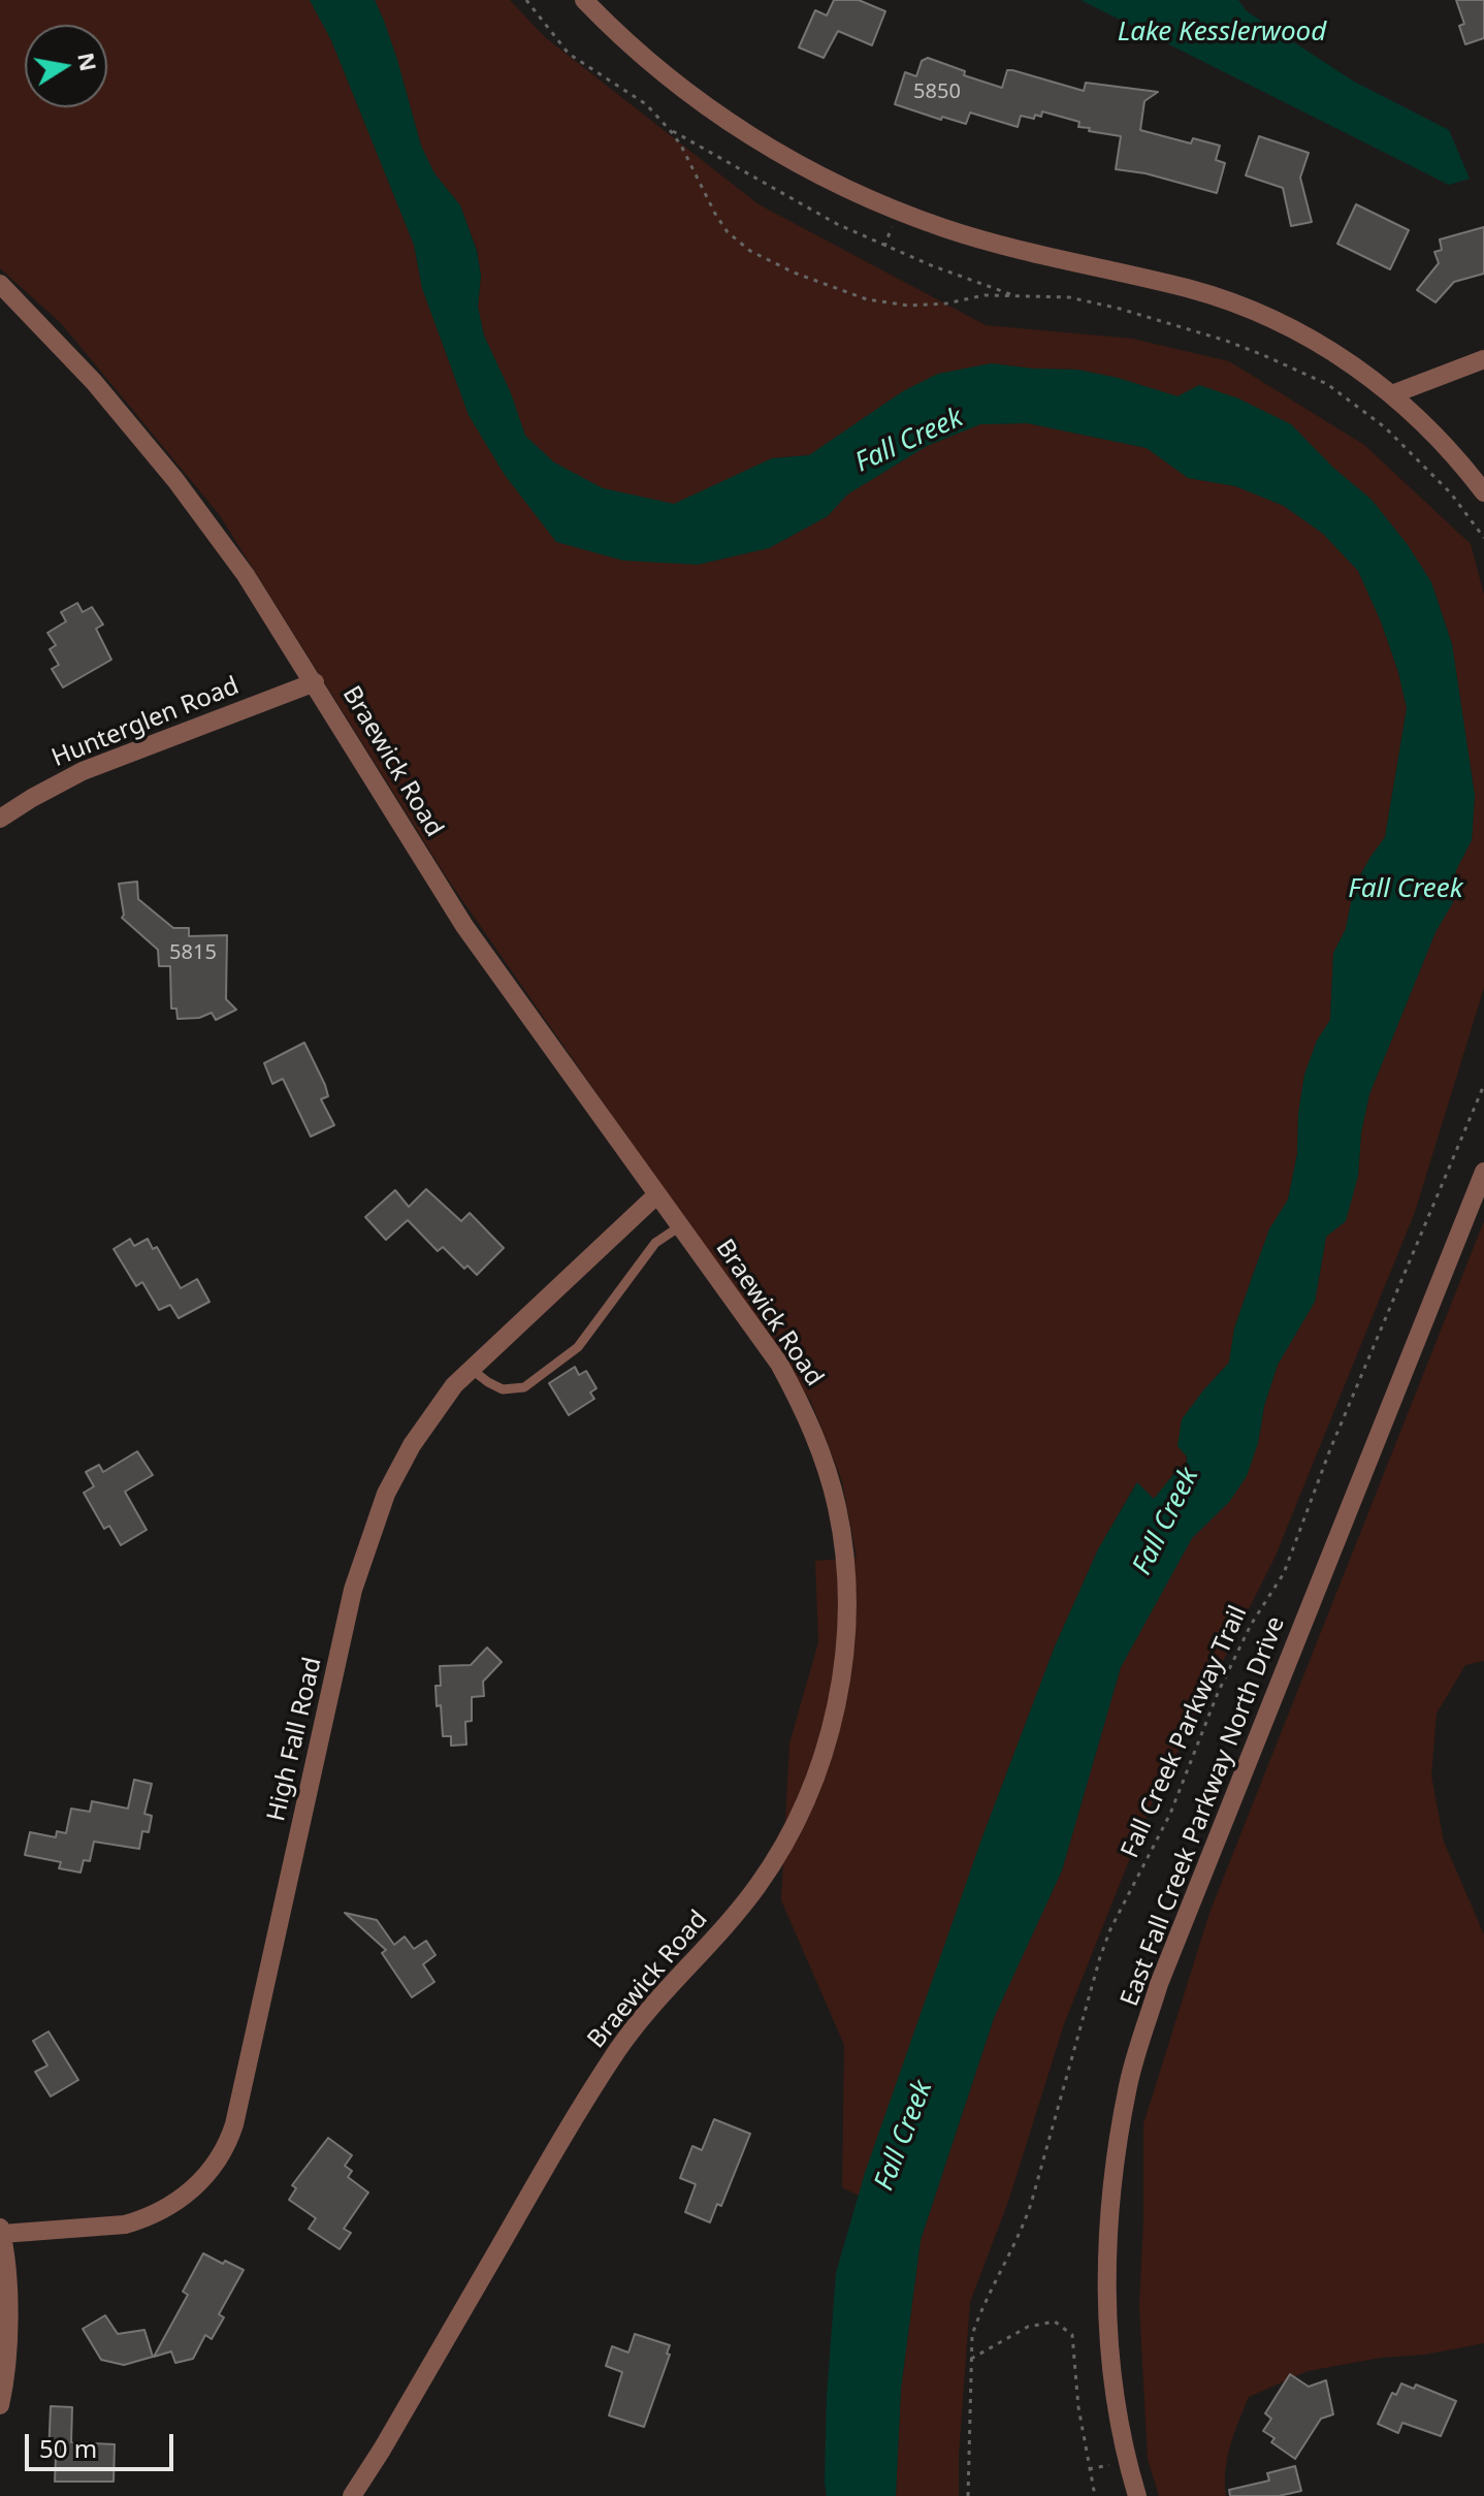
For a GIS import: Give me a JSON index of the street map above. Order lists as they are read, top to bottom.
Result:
{
  "streets": {
    "street": [
      "Hunterglen Road",
      "Braewick Road",
      "High Fall Road",
      "East Fall Creek Parkway North Drive"
    ],
    "path": ["Fall Creek Parkway Trail"]
  },
  "crossings": [
    ["Hunterglen Road", "Braewick Road"],
    ["Braewick Road", "High Fall Road"]
  ],
  "water": ["Lake Kesslerwood", "Fall Creek"],
  "house_numbers": ["5850", "5815"],
  "scale_bar": "50 m",
  "north": "right"
}
